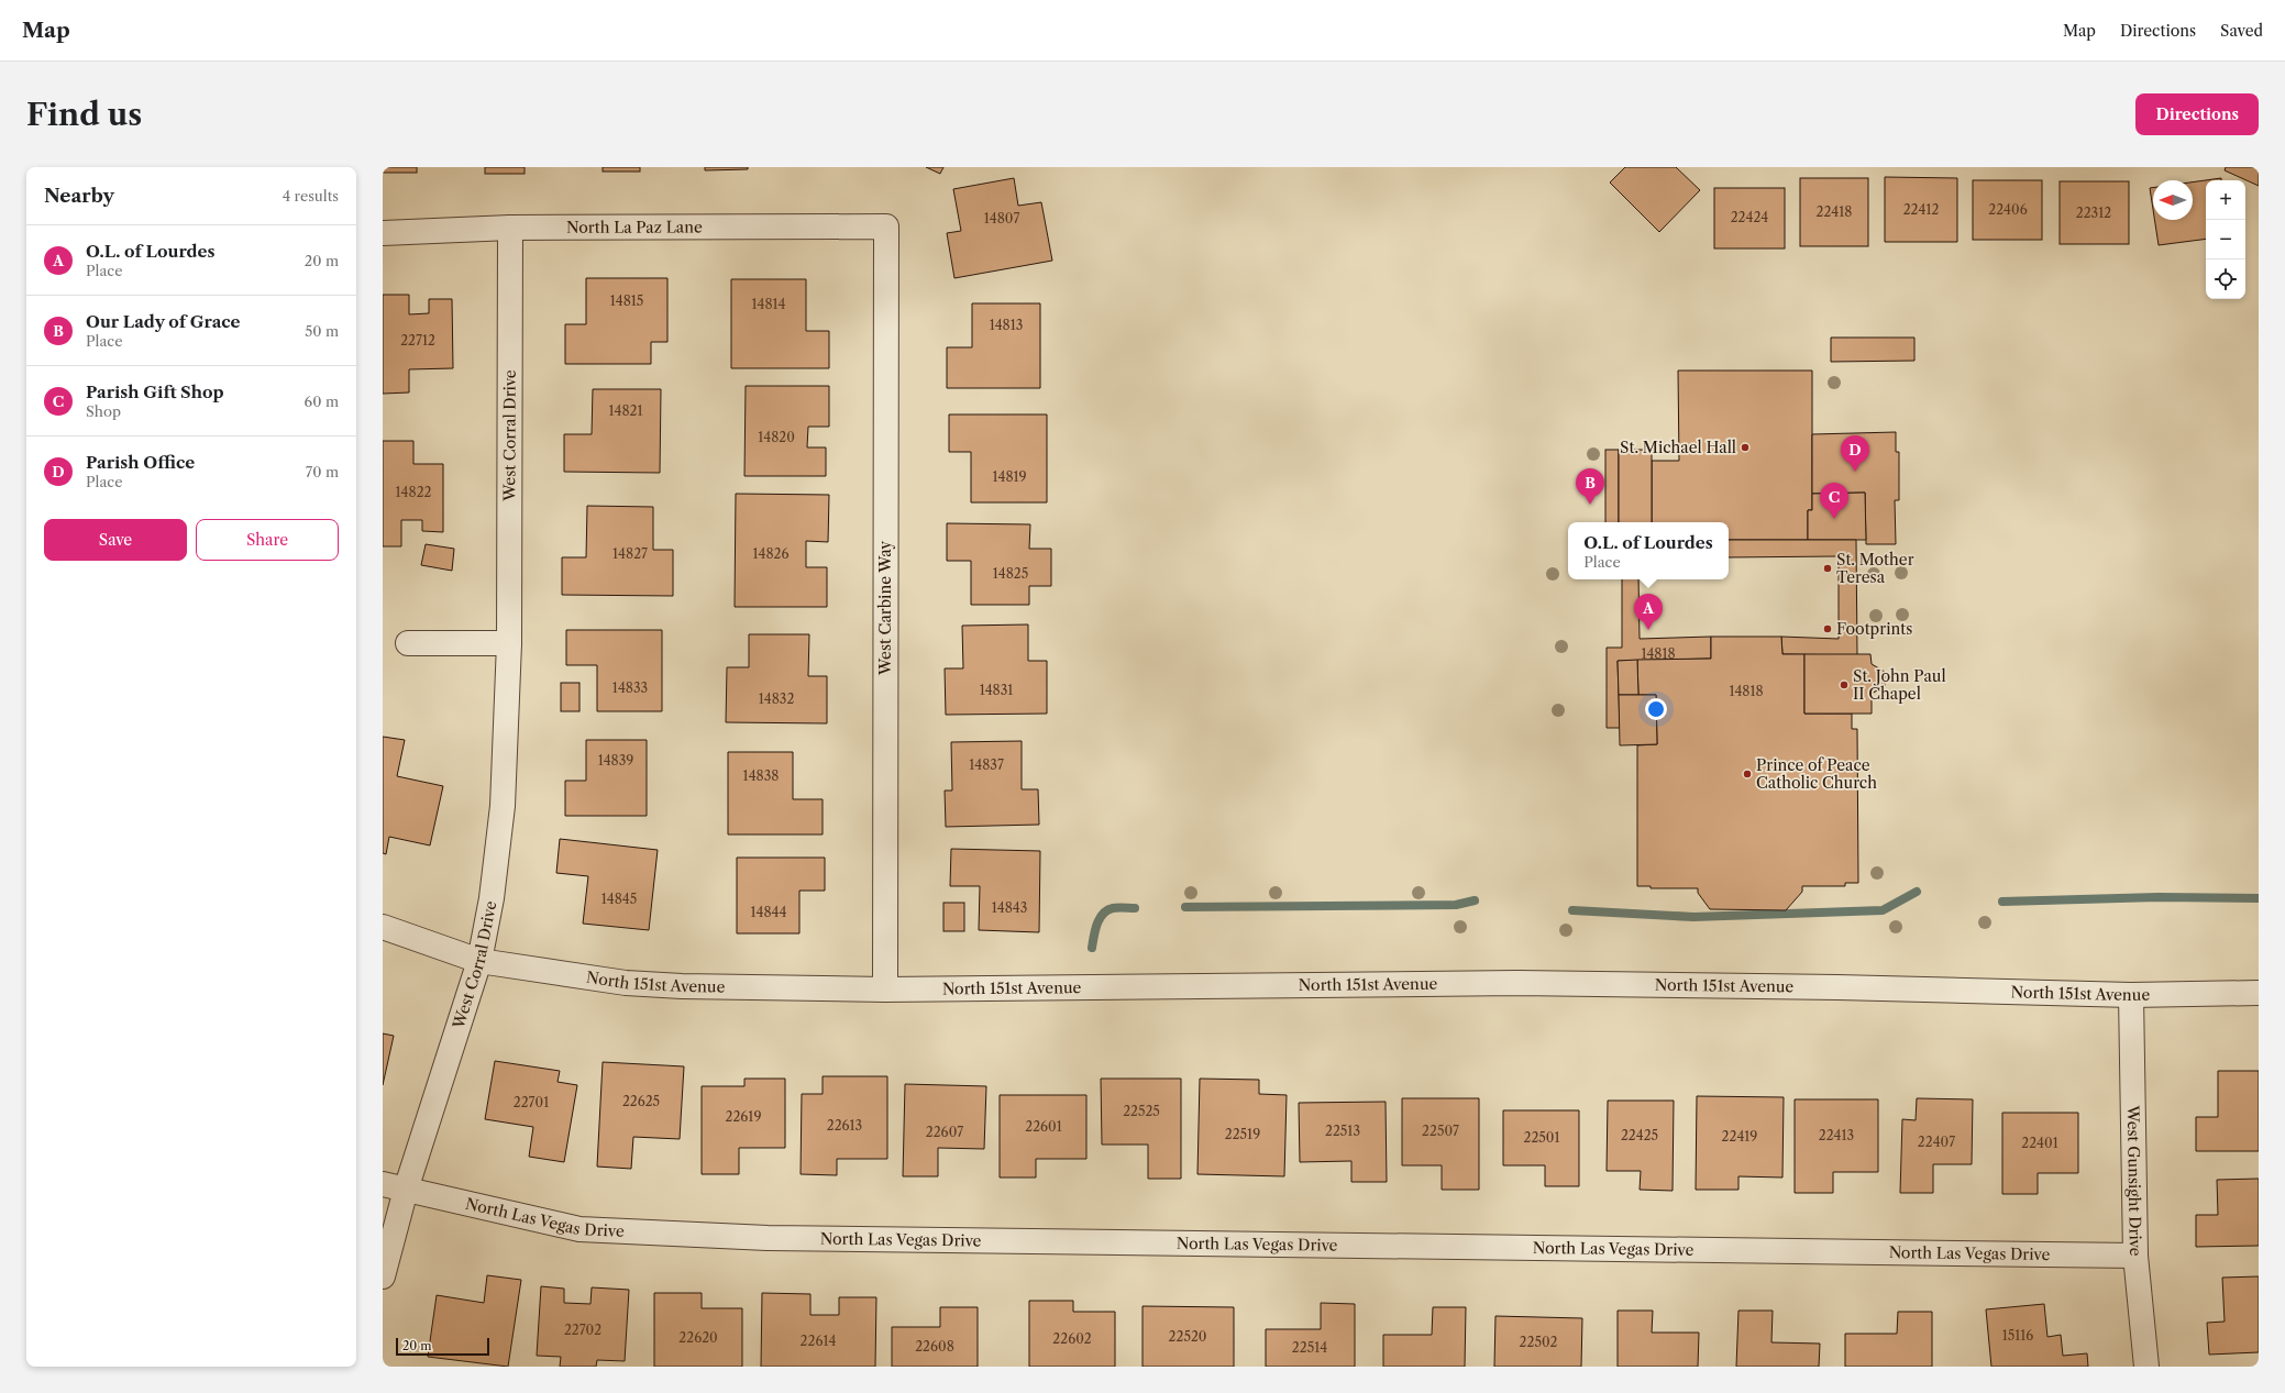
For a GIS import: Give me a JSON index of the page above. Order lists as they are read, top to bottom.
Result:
{
  "streets": {
    "street": [
      "North La Paz Lane",
      "West Corral Drive",
      "West Carbine Way",
      "North 151st Avenue",
      "West Gunsight Drive",
      "North Las Vegas Drive"
    ]
  },
  "crossings": [
    ["North La Paz Lane", "West Corral Drive"],
    ["North La Paz Lane", "West Carbine Way"],
    ["West Corral Drive", "North 151st Avenue"],
    ["West Corral Drive", "North Las Vegas Drive"],
    ["West Carbine Way", "North 151st Avenue"],
    ["North 151st Avenue", "West Gunsight Drive"],
    ["West Gunsight Drive", "North Las Vegas Drive"]
  ],
  "places": [
    "St. Michael Hall",
    "St. Mother Teresa",
    "Footprints",
    "St. John Paul II Chapel",
    "Prince of Peace Catholic Church"
  ],
  "house_numbers": [
    "22412",
    "22406",
    "22418",
    "22312",
    "22424",
    "14807",
    "14815",
    "14814",
    "14813",
    "22712",
    "14821",
    "14820",
    "14819",
    "14822",
    "14827",
    "14826",
    "14825",
    "14818",
    "14833",
    "14831",
    "14818",
    "14832",
    "14839",
    "14837",
    "14838",
    "14845",
    "14843",
    "14844",
    "22625",
    "22701",
    "22525",
    "22619",
    "22613",
    "22601",
    "22513",
    "22507",
    "22607",
    "22519",
    "22425",
    "22413",
    "22419",
    "22501",
    "22407",
    "22401",
    "22702",
    "15116",
    "22520",
    "22620",
    "22602",
    "22614",
    "22502",
    "22608",
    "22514"
  ],
  "scale_bar": "20 m",
  "north": "left",
  "page": {
    "header": "Map",
    "nav": ["Map", "Directions", "Saved"],
    "buttons": [
      "Directions",
      ["Save", "Share"]
    ],
    "title": "Find us",
    "heading": ["Nearby", "4 results"],
    "map_buttons": ["+", "−"],
    "list": [
      {
        "mark": "A",
        "name": "O.L. of Lourdes",
        "note": "Place",
        "value": "20 m"
      },
      {
        "mark": "B",
        "name": "Our Lady of Grace",
        "note": "Place",
        "value": "50 m"
      },
      {
        "mark": "C",
        "name": "Parish Gift Shop",
        "note": "Shop",
        "value": "60 m"
      },
      {
        "mark": "D",
        "name": "Parish Office",
        "note": "Place",
        "value": "70 m"
      }
    ],
    "pins": [
      "D",
      "B",
      "C",
      "A"
    ],
    "popup": ["O.L. of Lourdes", "Place"],
    "scale": "20 m"
  }
}
